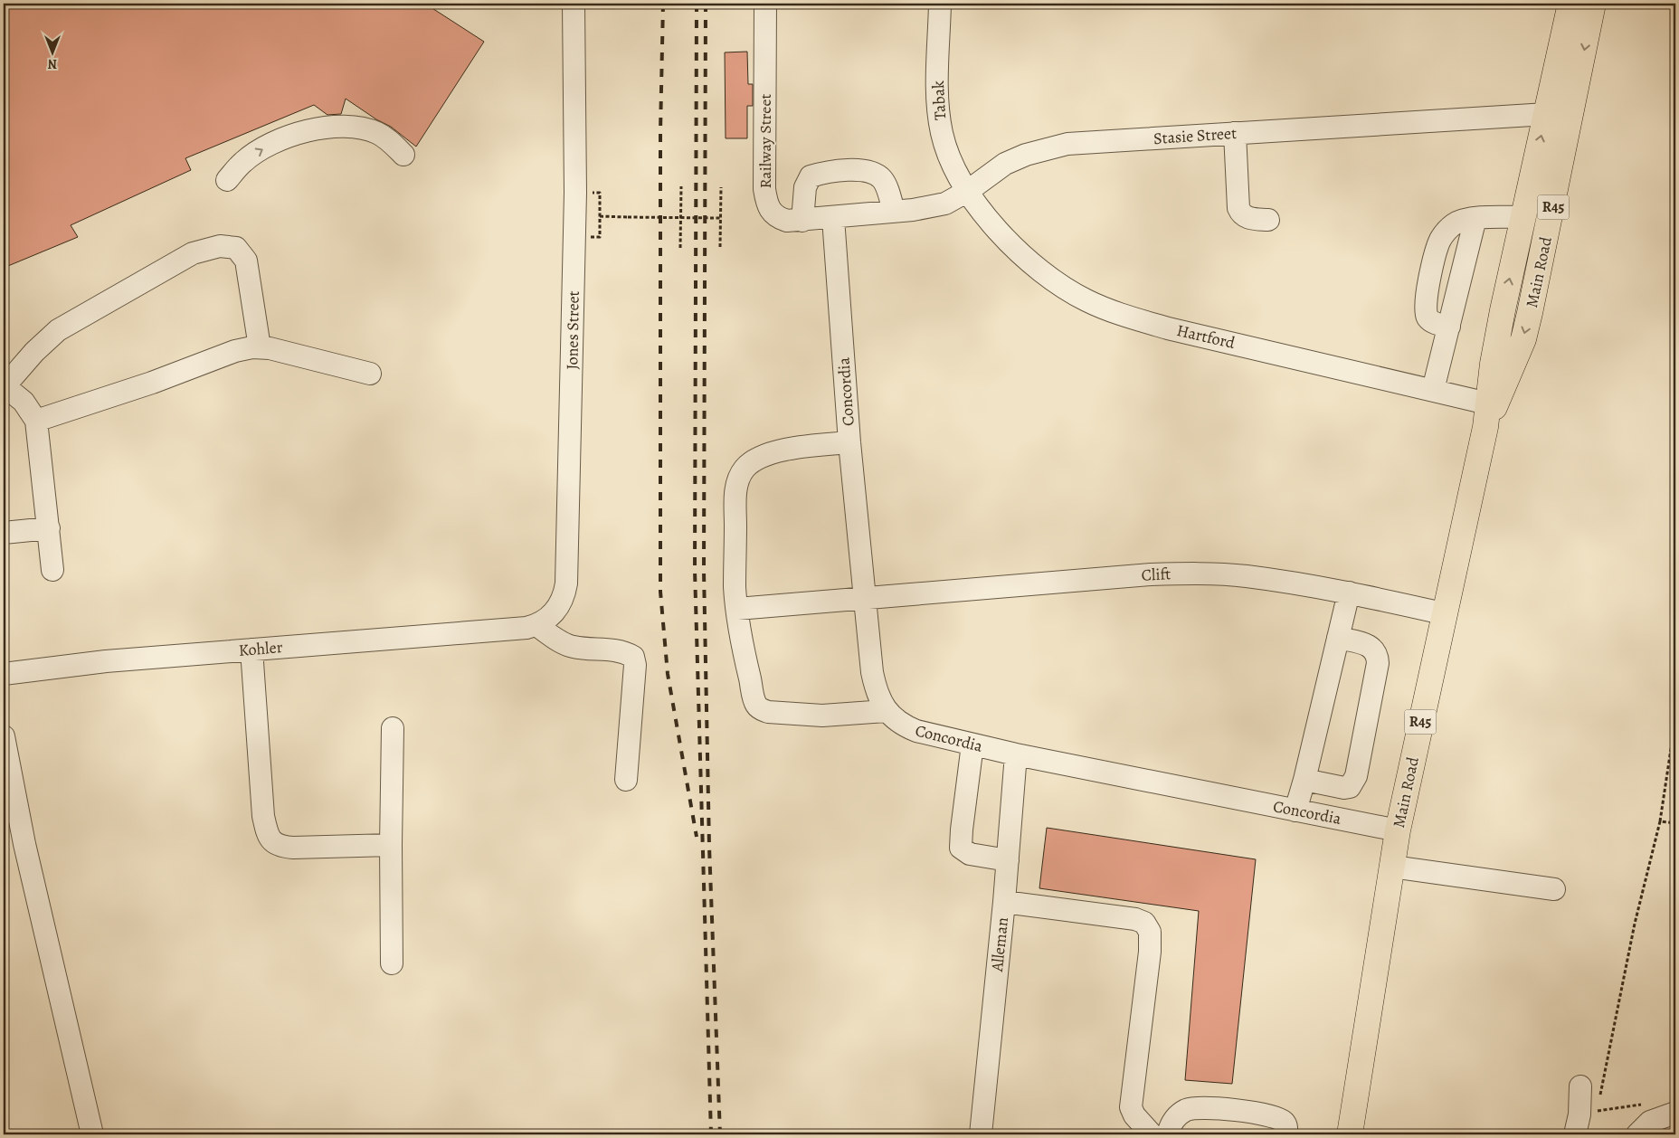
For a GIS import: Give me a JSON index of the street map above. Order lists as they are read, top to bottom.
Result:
{
  "streets": {
    "main road": ["R45", "Main Road"],
    "street": [
      "Tabak",
      "Stasie Street",
      "Railway Street",
      "Jones Street",
      "Hartford",
      "Concordia",
      "Clift",
      "Kohler",
      "Alleman"
    ]
  },
  "crossings": [
    ["Tabak", "Stasie Street"],
    ["Tabak", "Hartford"],
    ["Stasie Street", "Railway Street"],
    ["Stasie Street", "Main Road"],
    ["Stasie Street", "Hartford"],
    ["Stasie Street", "Concordia"],
    ["Railway Street", "Concordia"],
    ["Main Road", "Hartford"],
    ["Main Road", "Concordia"],
    ["Main Road", "Clift"],
    ["Jones Street", "Kohler"],
    ["Concordia", "Clift"],
    ["Concordia", "Alleman"]
  ],
  "north": "bottom"
}
